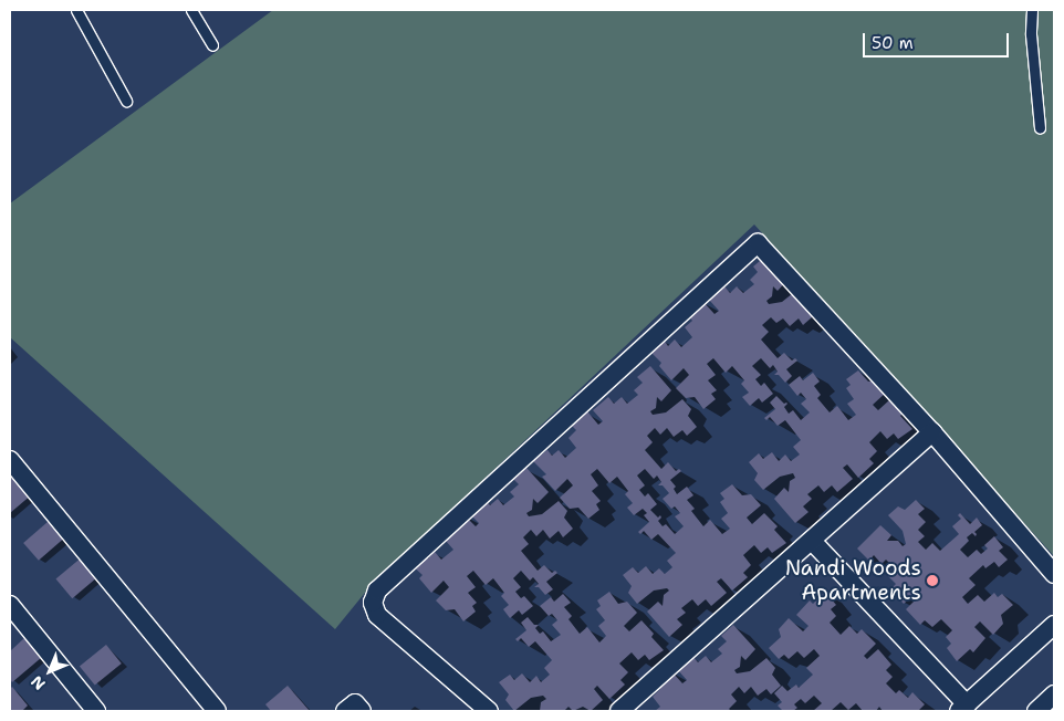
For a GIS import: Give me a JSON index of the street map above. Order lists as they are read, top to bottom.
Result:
{
  "places": ["Nandi Woods Apartments"],
  "scale_bar": "50 m",
  "north": "bottom left"
}
